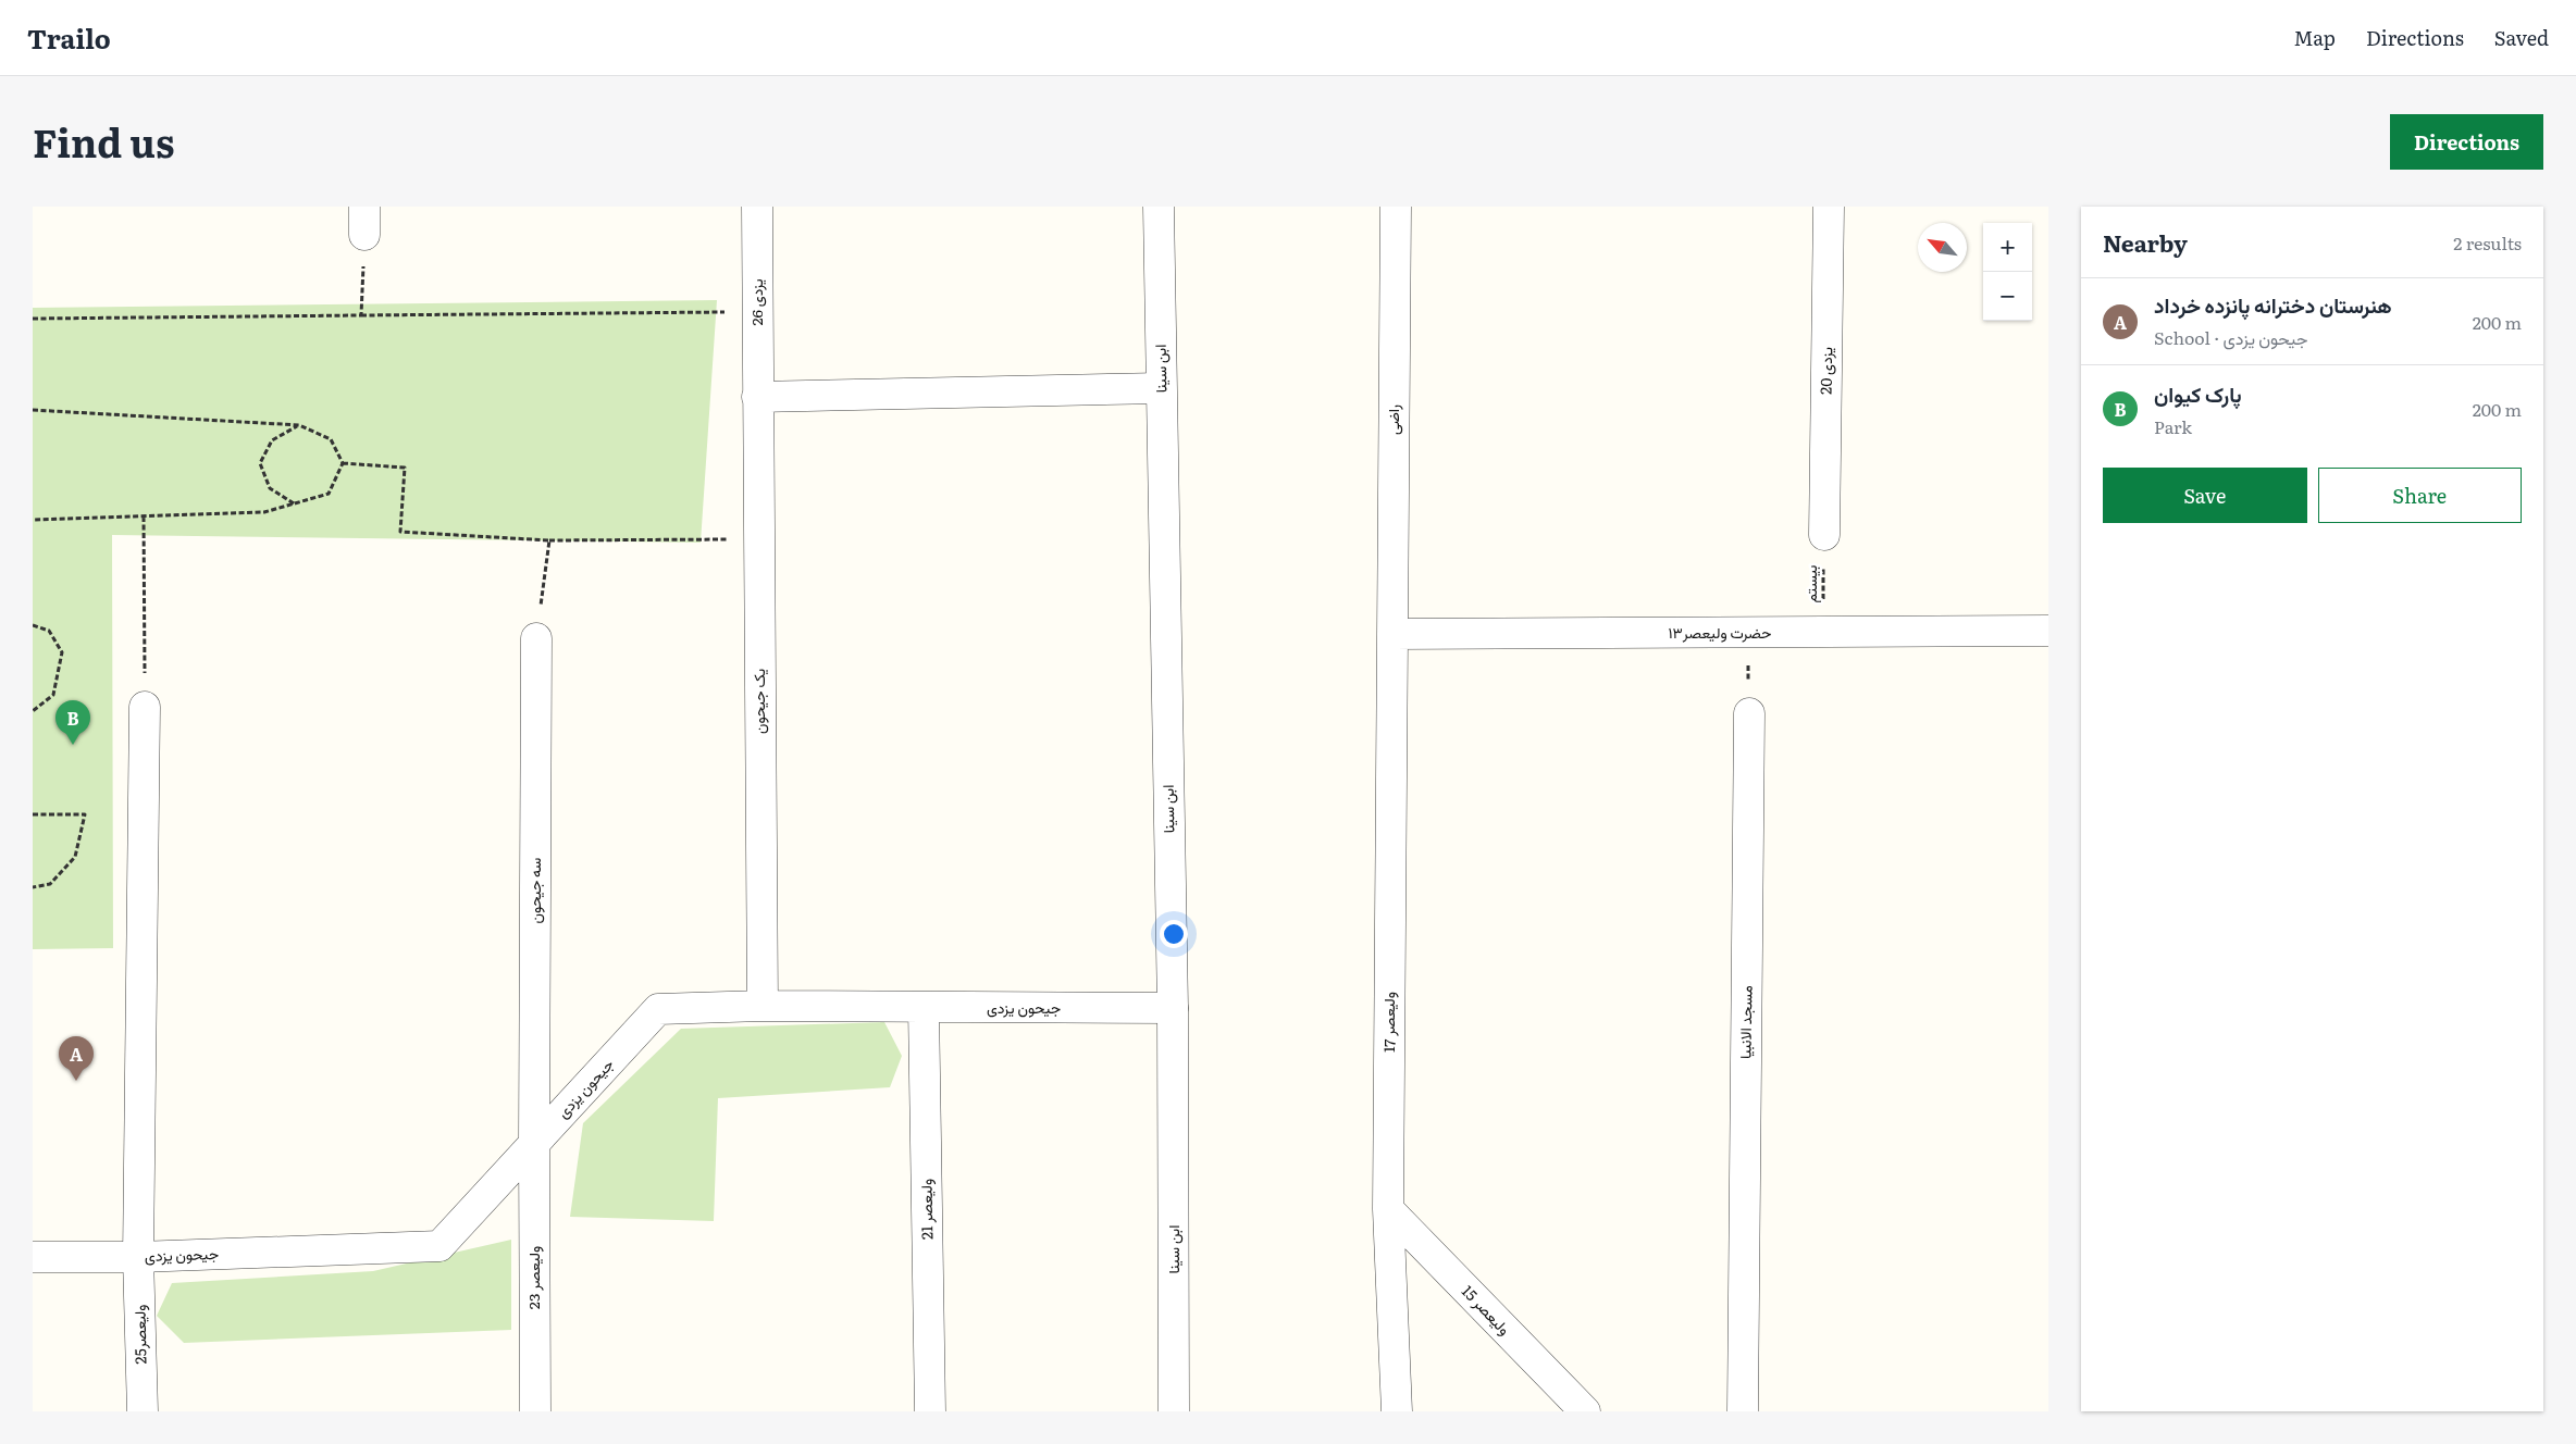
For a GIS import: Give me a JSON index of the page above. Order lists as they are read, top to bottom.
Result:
{
  "streets": {
    "street": [
      "یزدی 26",
      "ابن سینا",
      "یزدی 20",
      "راضی",
      "حضرت ولیعصر۱۳",
      "یک جیحون",
      "سه جیحون",
      "جیحون یزدی",
      "ولیعصر 17",
      "مسجد الانبیا",
      "ولیعصر 21",
      "ولیعصر 23",
      "ولیعصر 15",
      "ولیعصر25"
    ],
    "path": ["بیستم"]
  },
  "crossings": [
    ["یزدی 26", "یک جیحون"],
    ["ابن سینا", "جیحون یزدی"],
    ["یزدی 20", "بیستم"],
    ["راضی", "حضرت ولیعصر۱۳"],
    ["راضی", "ولیعصر 17"],
    ["بیستم", "حضرت ولیعصر۱۳"],
    ["حضرت ولیعصر۱۳", "ولیعصر 17"],
    ["یک جیحون", "جیحون یزدی"],
    ["سه جیحون", "جیحون یزدی"],
    ["سه جیحون", "ولیعصر 23"],
    ["جیحون یزدی", "ولیعصر 21"],
    ["جیحون یزدی", "ولیعصر 23"],
    ["جیحون یزدی", "ولیعصر25"],
    ["ولیعصر 17", "ولیعصر 15"]
  ],
  "north": "top left",
  "page": {
    "header": "Trailo",
    "nav": ["Map", "Directions", "Saved"],
    "title": "Find us",
    "buttons": [
      "Directions",
      ["Save", "Share"]
    ],
    "heading": ["Nearby", "2 results"],
    "map_buttons": ["+", "−"],
    "list": [
      {
        "mark": "A",
        "name": "هنرستان دخترانه پانزده خرداد",
        "note": "School · جیحون یزدی",
        "value": "200 m"
      },
      {
        "mark": "B",
        "name": "پارک کیوان",
        "note": "Park",
        "value": "200 m"
      }
    ],
    "pins": ["B", "A"]
  }
}
